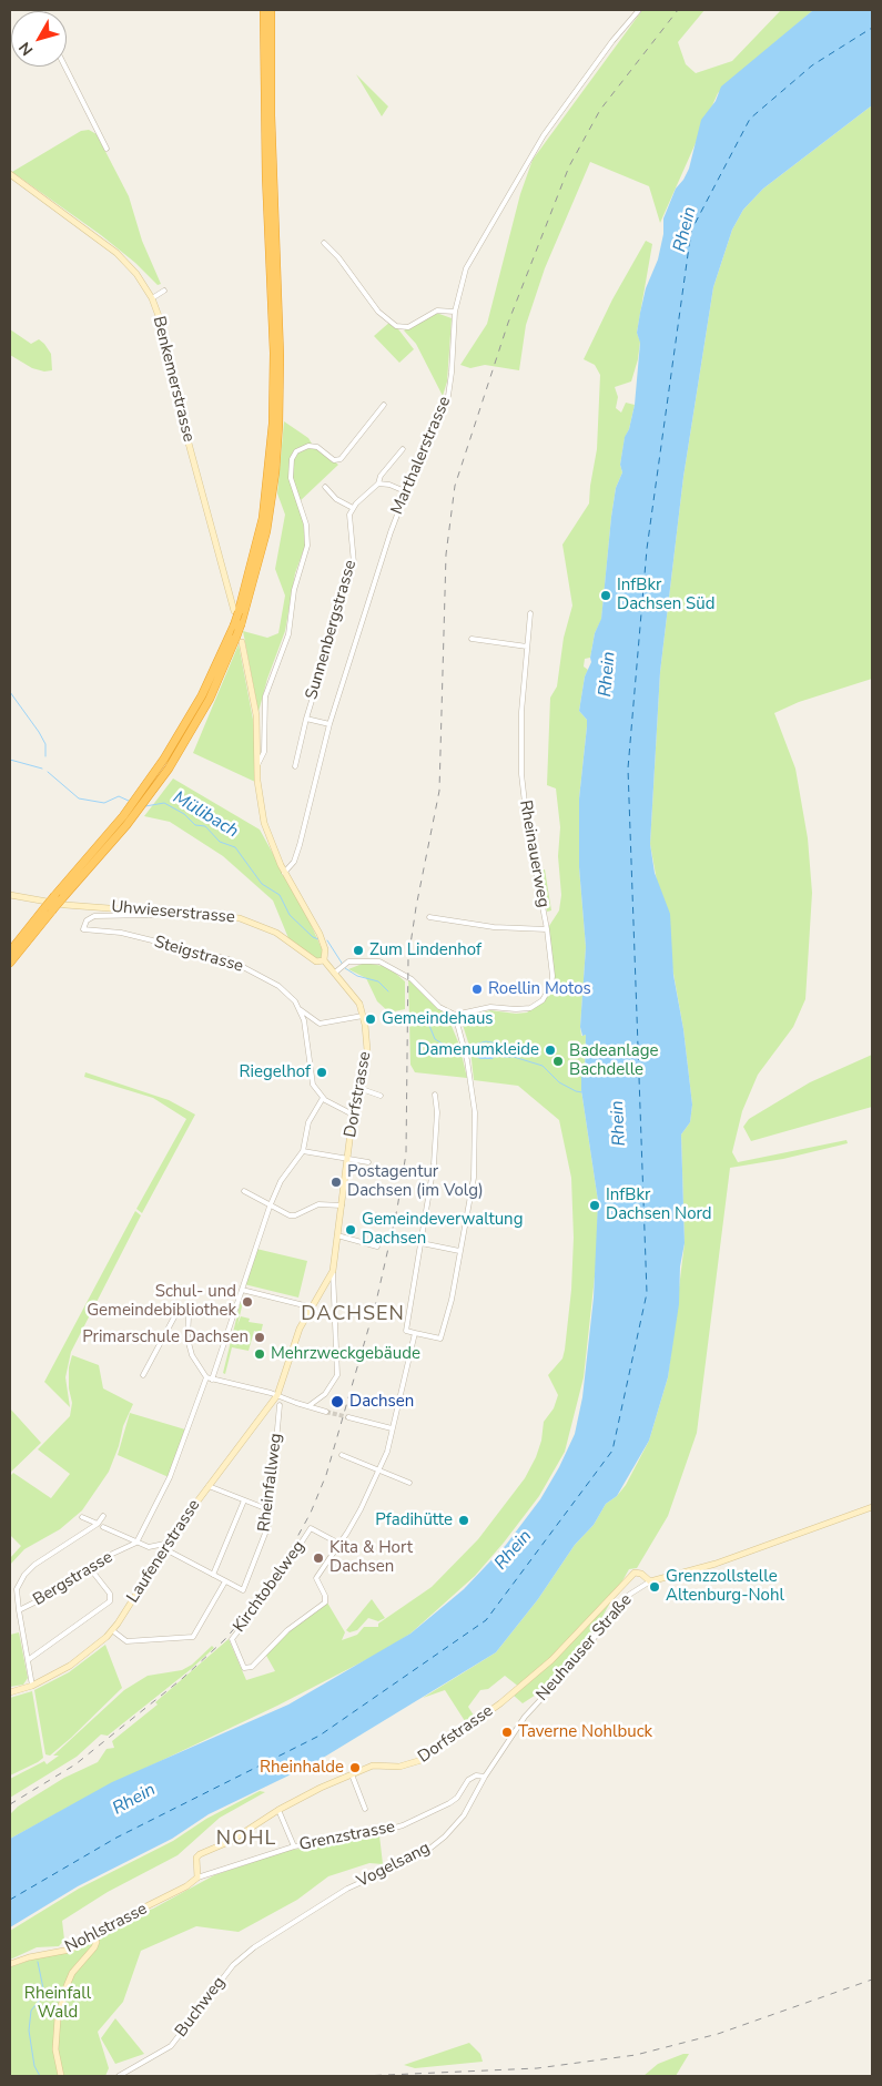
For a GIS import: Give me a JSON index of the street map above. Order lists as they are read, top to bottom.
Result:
{
  "streets": {
    "street": [
      "Benkemerstrasse",
      "Marthalerstrasse",
      "Sunnenbergstrasse",
      "Rheinauerweg",
      "Uhwieserstrasse",
      "Steigstrasse",
      "Dorfstrasse",
      "Rheinfallweg",
      "Laufenerstrasse",
      "Bergstrasse",
      "Kirchtobelweg",
      "Neuhauser Straße",
      "Grenzstrasse",
      "Vogelsang",
      "Nohlstrasse",
      "Buchweg"
    ]
  },
  "crossings": [
    ["Marthalerstrasse", "Sunnenbergstrasse"],
    ["Uhwieserstrasse", "Steigstrasse"],
    ["Uhwieserstrasse", "Dorfstrasse"],
    ["Dorfstrasse", "Laufenerstrasse"],
    ["Dorfstrasse", "Neuhauser Straße"],
    ["Dorfstrasse", "Grenzstrasse"],
    ["Dorfstrasse", "Nohlstrasse"],
    ["Laufenerstrasse", "Bergstrasse"],
    ["Neuhauser Straße", "Grenzstrasse"],
    ["Neuhauser Straße", "Vogelsang"],
    ["Grenzstrasse", "Vogelsang"],
    ["Grenzstrasse", "Nohlstrasse"],
    ["Vogelsang", "Buchweg"]
  ],
  "districts": ["DACHSEN", "NOHL"],
  "water": ["Rhein", "Mülibach"],
  "parks": ["Rheinfall Wald"],
  "places": [
    "InfBkr Dachsen Süd",
    "Zum Lindenhof",
    "Roellin Motos",
    "Gemeindehaus",
    "Damenumkleide",
    "Badeanlage Bachdelle",
    "Riegelhof",
    "Postagentur Dachsen (im Volg)",
    "InfBkr Dachsen Nord",
    "Gemeindeverwaltung Dachsen",
    "Schul- und Gemeindebibliothek",
    "Primarschule Dachsen",
    "Mehrzweckgebäude",
    "Dachsen",
    "Pfadihütte",
    "Kita & Hort Dachsen",
    "Grenzzollstelle Altenburg-Nohl",
    "Taverne Nohlbuck",
    "Rheinhalde"
  ],
  "north": "bottom left"
}
